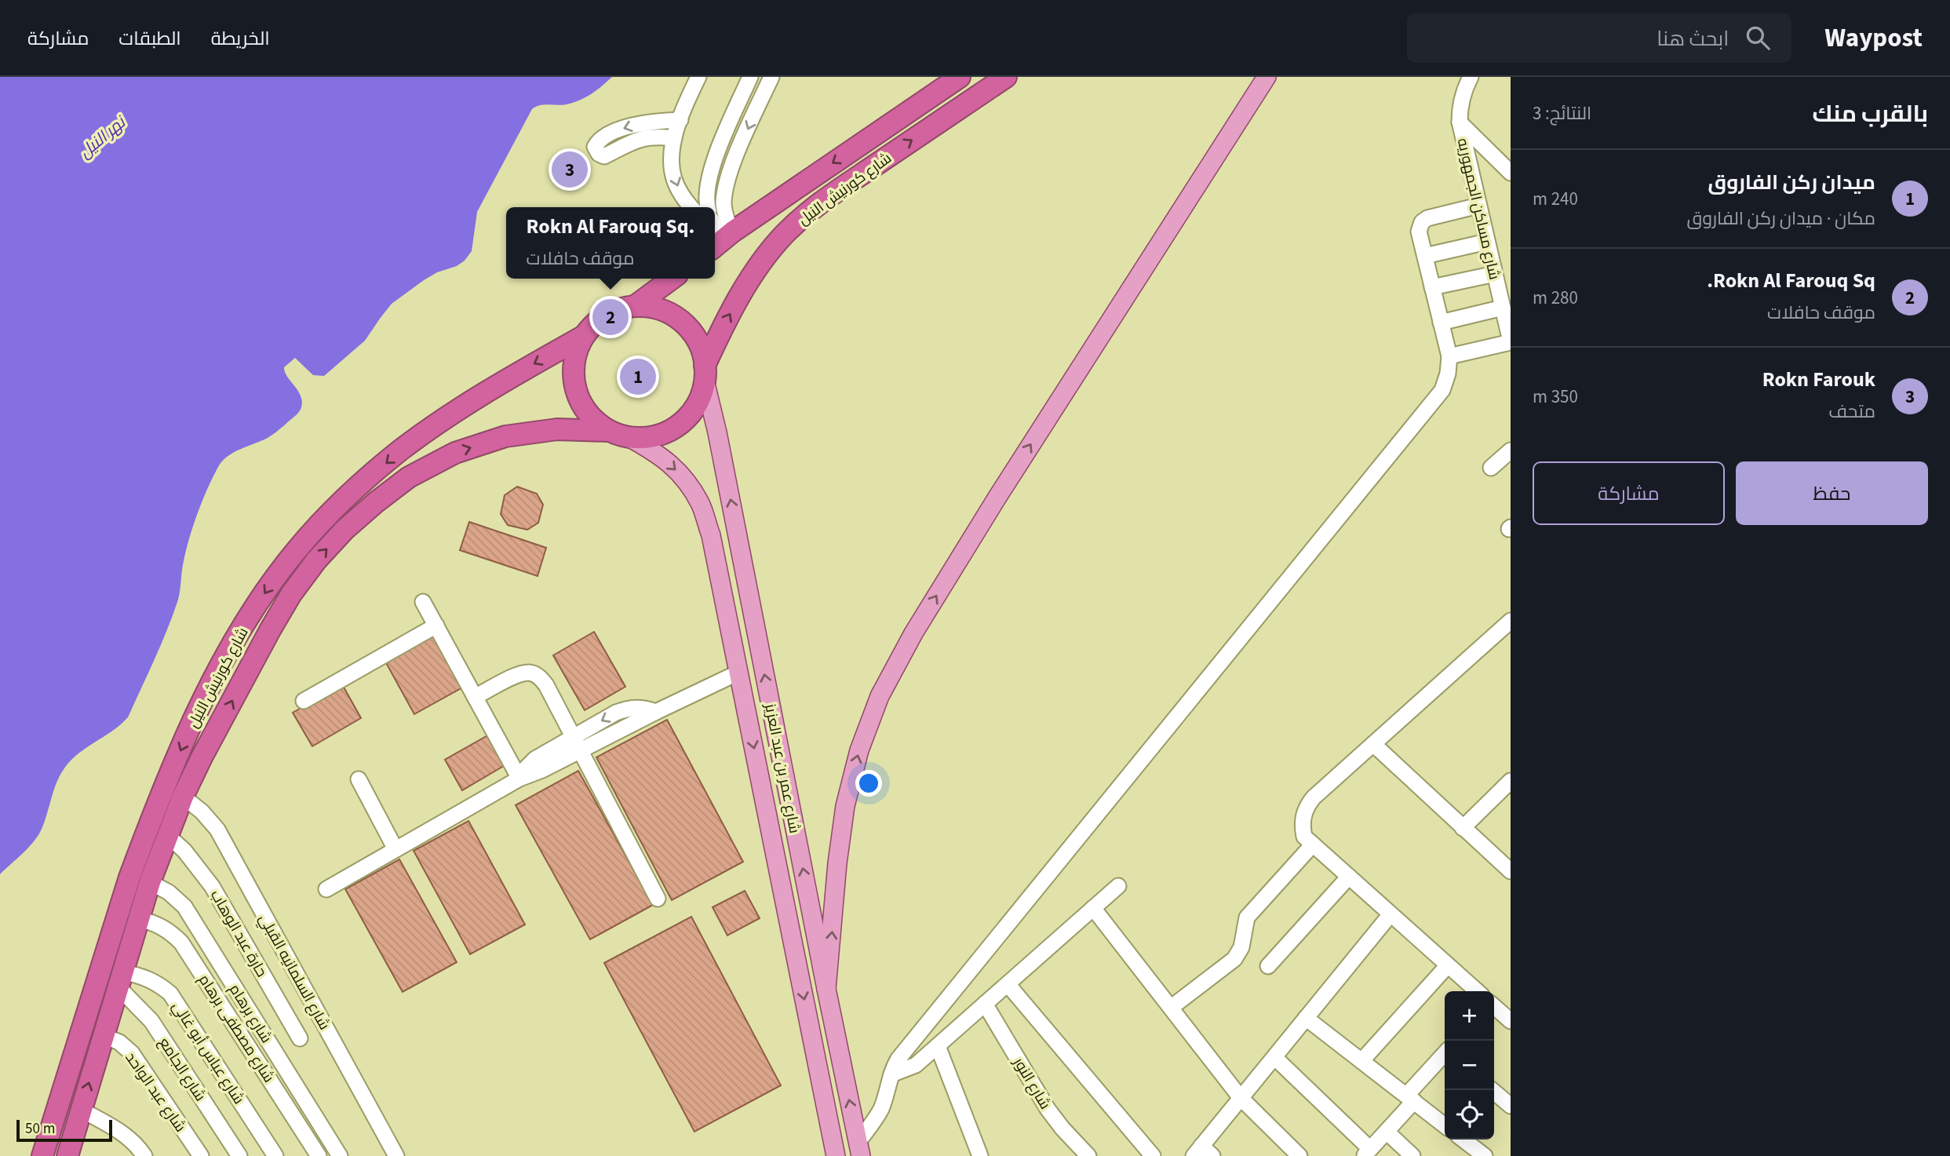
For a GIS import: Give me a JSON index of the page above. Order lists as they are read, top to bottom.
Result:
{
  "streets": {
    "highway": ["شارع كورنيش النيل"],
    "main road": ["شارع عمر بن عبد العزيز"],
    "street": [
      "شارع مساكن الجمهوريه",
      "حارة عبد الوهاب",
      "شارع السلمانيه القبلي",
      "شارع برهام",
      "شارع مصطفى برهام",
      "شارع عباس أبو غالي",
      "شارع الجامع",
      "شارع النور",
      "شارع عبد الواحد"
    ]
  },
  "crossings": [
    ["شارع كورنيش النيل", "شارع عمر بن عبد العزيز"],
    ["شارع كورنيش النيل", "حارة عبد الوهاب"],
    ["شارع كورنيش النيل", "شارع السلمانيه القبلي"],
    ["شارع كورنيش النيل", "شارع برهام"],
    ["شارع كورنيش النيل", "شارع مصطفى برهام"],
    ["شارع كورنيش النيل", "شارع عباس أبو غالي"],
    ["شارع كورنيش النيل", "شارع الجامع"],
    ["شارع كورنيش النيل", "شارع عبد الواحد"],
    ["شارع عباس أبو غالي", "شارع الجامع"]
  ],
  "water": ["نهر النيل"],
  "scale_bar": "50 m",
  "page": {
    "header": "Waypost",
    "search": "ابحث هنا",
    "nav": ["الخريطة", "الطبقات", "مشاركة"],
    "heading": ["بالقرب منك", "النتائج: 3"],
    "list": [
      {
        "mark": "1",
        "name": "ميدان ركن الفاروق",
        "note": "مكان · ميدان ركن الفاروق",
        "value": "240 m"
      },
      {
        "mark": "2",
        "name": "Rokn Al Farouq Sq.",
        "note": "موقف حافلات",
        "value": "280 m"
      },
      {
        "mark": "3",
        "name": "Rokn Farouk",
        "note": "متحف",
        "value": "350 m"
      }
    ],
    "pins": ["3", "2", "1"],
    "popup": ["Rokn Al Farouq Sq.", "موقف حافلات"],
    "buttons": ["حفظ", "مشاركة"],
    "map_buttons": ["+", "−"],
    "scale": "50 m"
  }
}
